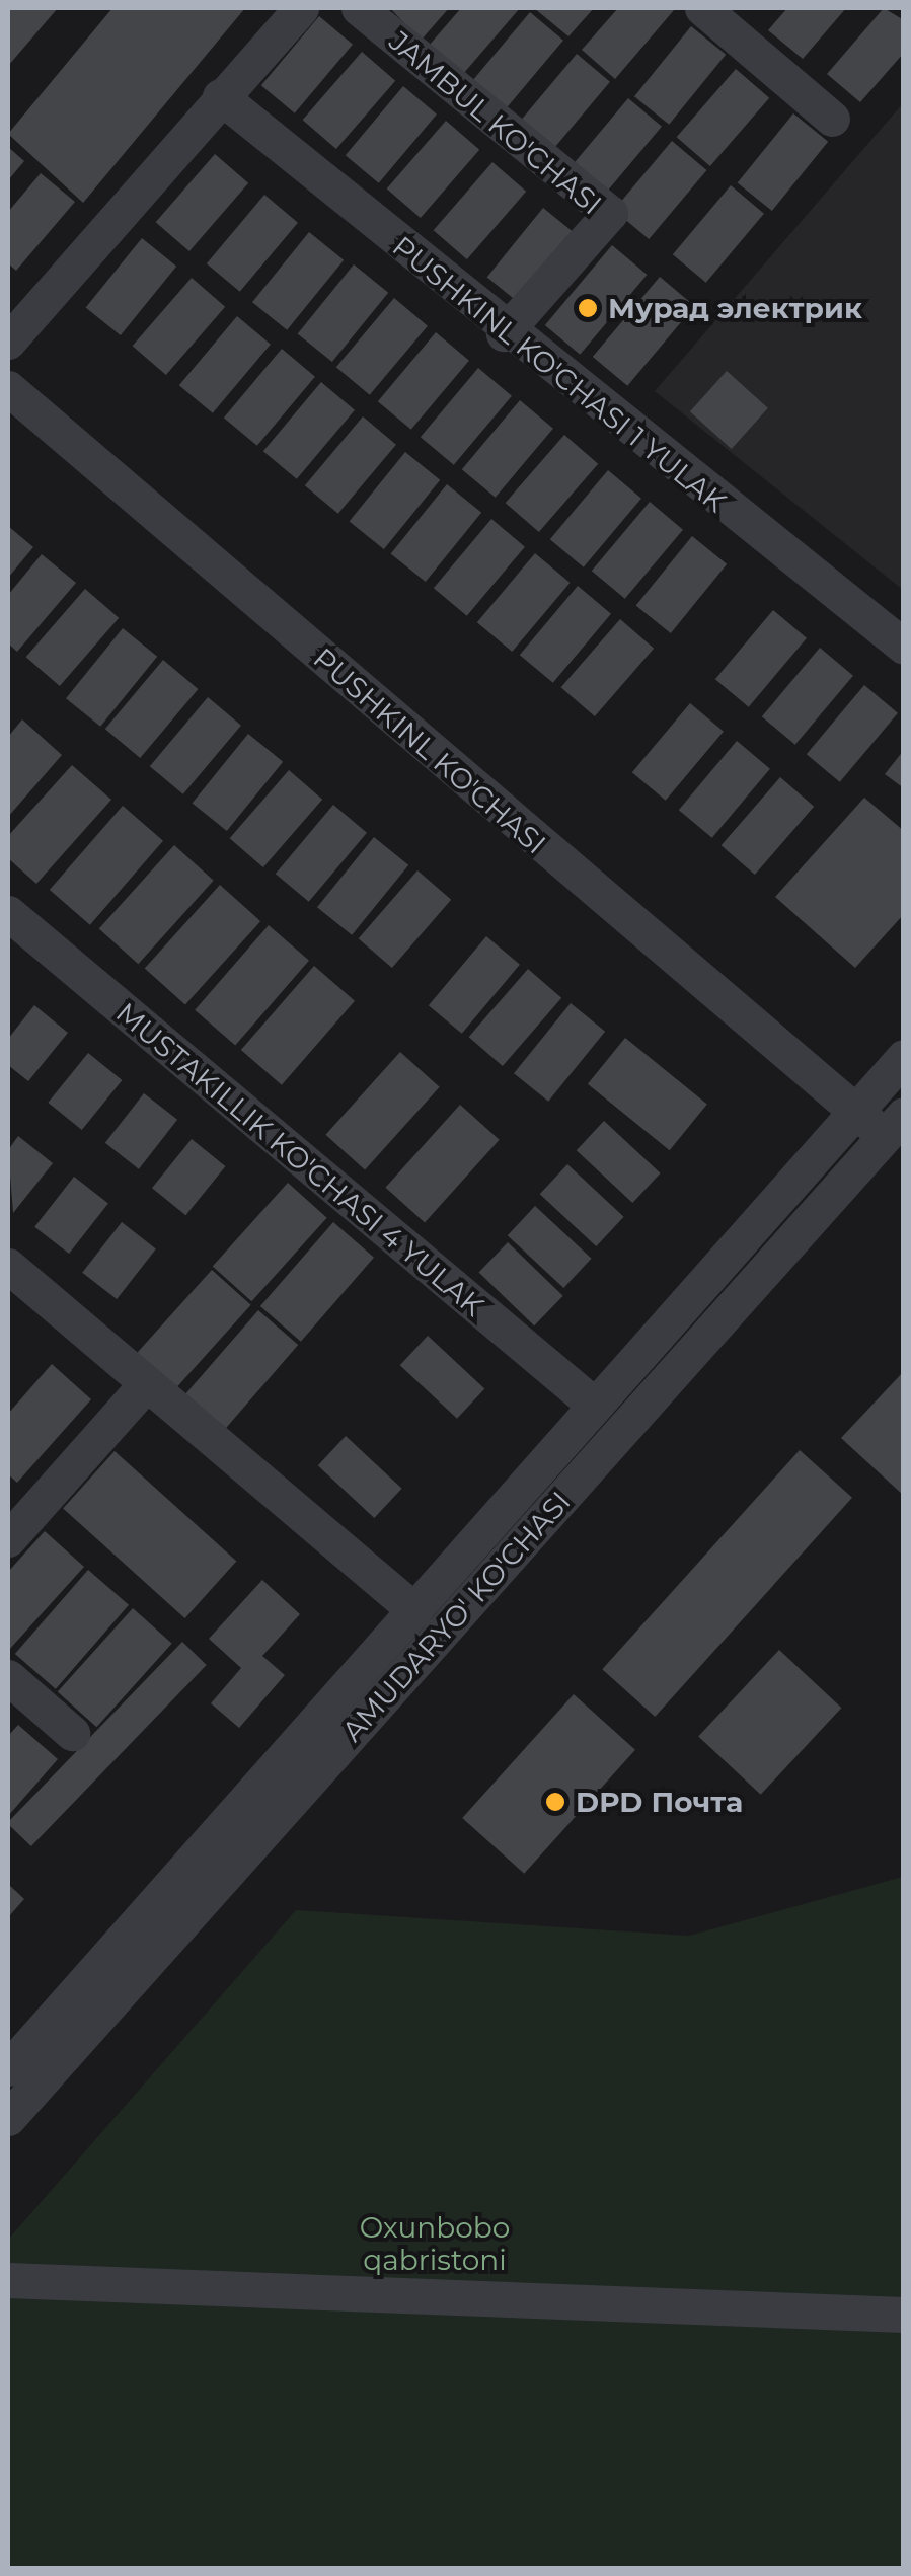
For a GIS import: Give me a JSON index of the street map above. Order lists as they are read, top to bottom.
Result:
{
  "streets": {
    "street": [
      "JAMBUL KO'CHASI",
      "PUSHKINL KO'CHASI 1 YULAK",
      "PUSHKINL KO'CHASI",
      "MUSTAKILLIK KO'CHASI 4 YULAK",
      "AMUDARYO' KO'CHASI"
    ]
  },
  "crossings": [
    ["JAMBUL KO'CHASI", "PUSHKINL KO'CHASI 1 YULAK"],
    ["PUSHKINL KO'CHASI", "AMUDARYO' KO'CHASI"]
  ],
  "parks": ["Oxunbobo qabristoni"],
  "places": ["Мурад электрик", "DPD Почта"]
}
